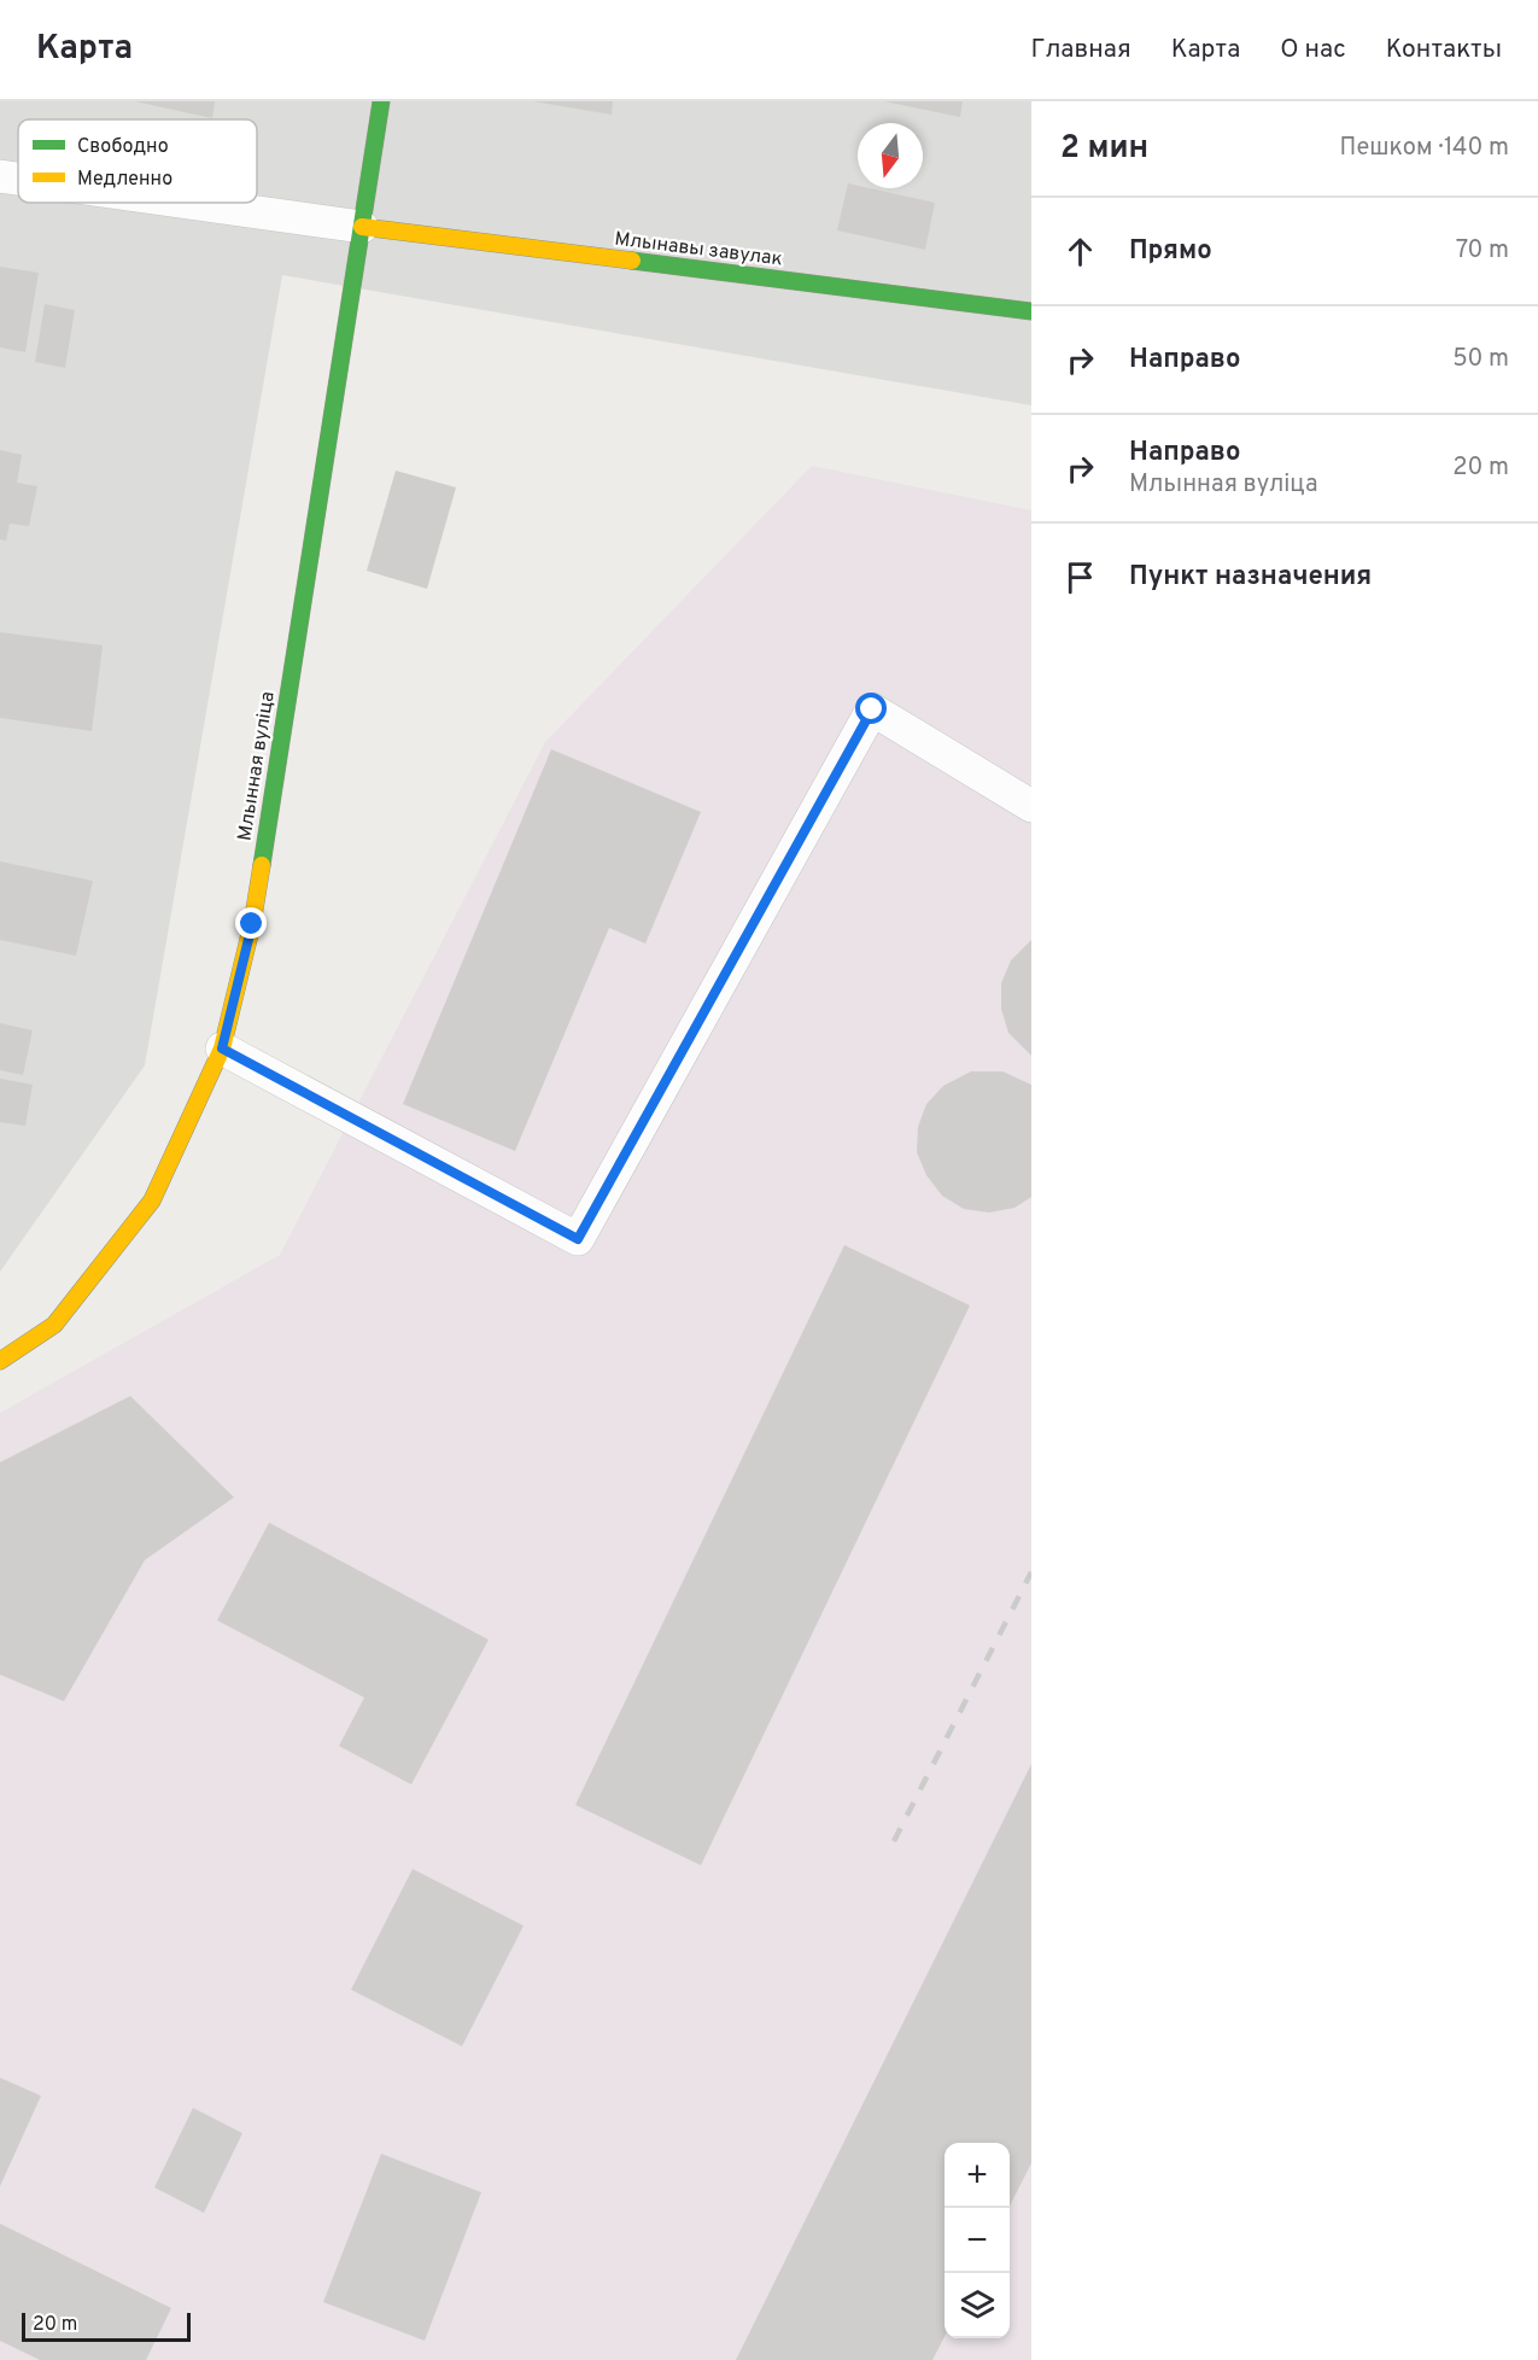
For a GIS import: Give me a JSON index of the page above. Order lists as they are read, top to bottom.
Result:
{
  "streets": {
    "street": ["Млынавы завулак", "Млынная вуліца"]
  },
  "crossings": [
    ["Млынавы завулак", "Млынная вуліца"]
  ],
  "legend": ["Свободно", "Медленно"],
  "scale_bar": "20 m",
  "north": "bottom",
  "page": {
    "header": "Карта",
    "nav": [
      "Главная",
      "Карта",
      "О нас",
      "Контакты"
    ],
    "heading": ["2 мин", "Пешком · 140 m"],
    "list": [
      ["Прямо", "70 m"],
      ["Направо", "50 m"],
      ["Направо", "Млынная вуліца", "20 m"],
      "Пункт назначения"
    ],
    "map_buttons": ["+", "−"],
    "scale": "20 m"
  }
}
